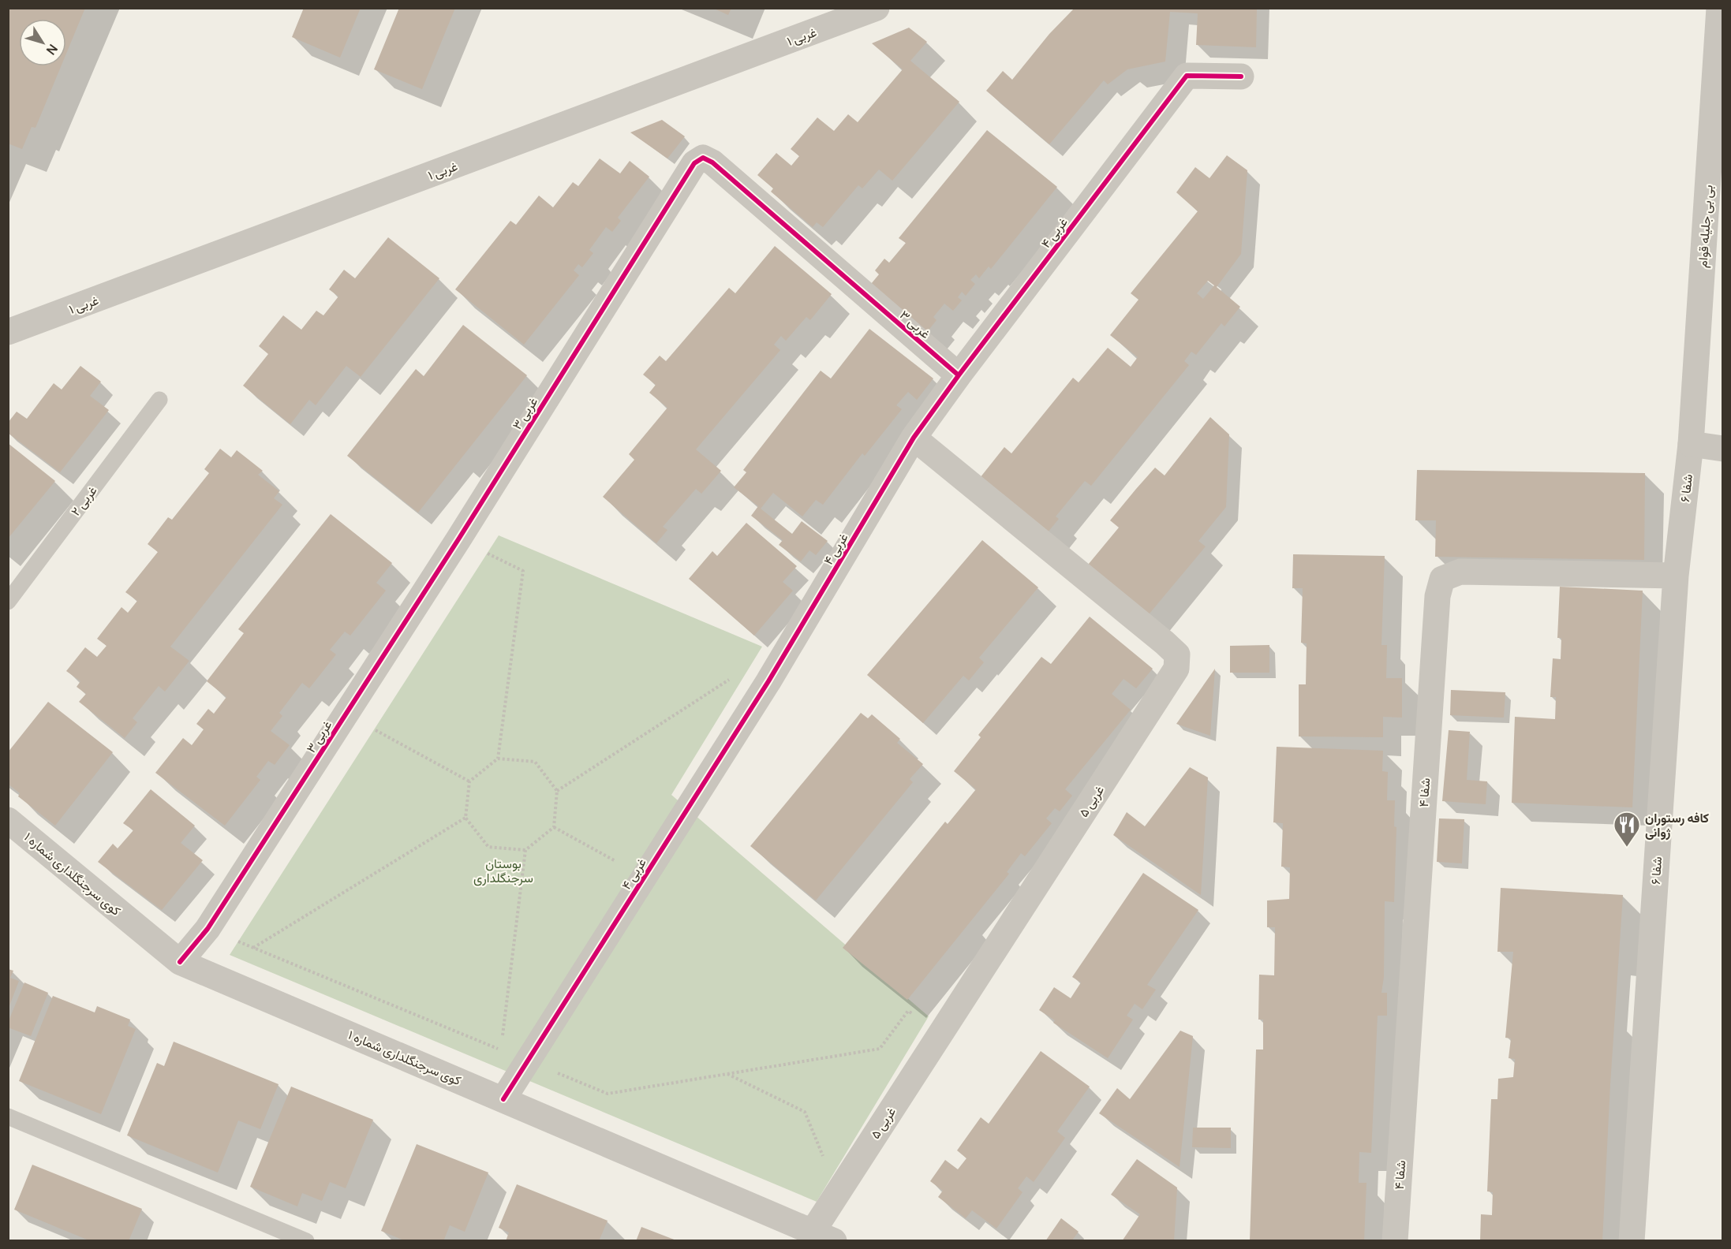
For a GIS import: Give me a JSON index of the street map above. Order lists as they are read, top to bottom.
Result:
{
  "streets": {
    "street": [
      "غربی ۱",
      "بی بی جلیله قوام",
      "غربی ۴",
      "غربی ۳",
      "شفا ۶",
      "شفا ۴",
      "غربی ۵",
      "کوی سرجنگلداری شماره ۱"
    ],
    "lane": ["غربی ۲"]
  },
  "crossings": [
    ["بی بی جلیله قوام", "شفا ۶"],
    ["غربی ۴", "غربی ۳"],
    ["غربی ۴", "غربی ۵"],
    ["غربی ۴", "کوی سرجنگلداری شماره ۱"],
    ["غربی ۳", "کوی سرجنگلداری شماره ۱"],
    ["شفا ۶", "شفا ۴"],
    ["غربی ۵", "کوی سرجنگلداری شماره ۱"]
  ],
  "parks": ["بوستان سرجنگلداری"],
  "places": {
    "restaurant": ["کافه رستوران ژوانی"]
  },
  "north": "bottom right"
}
